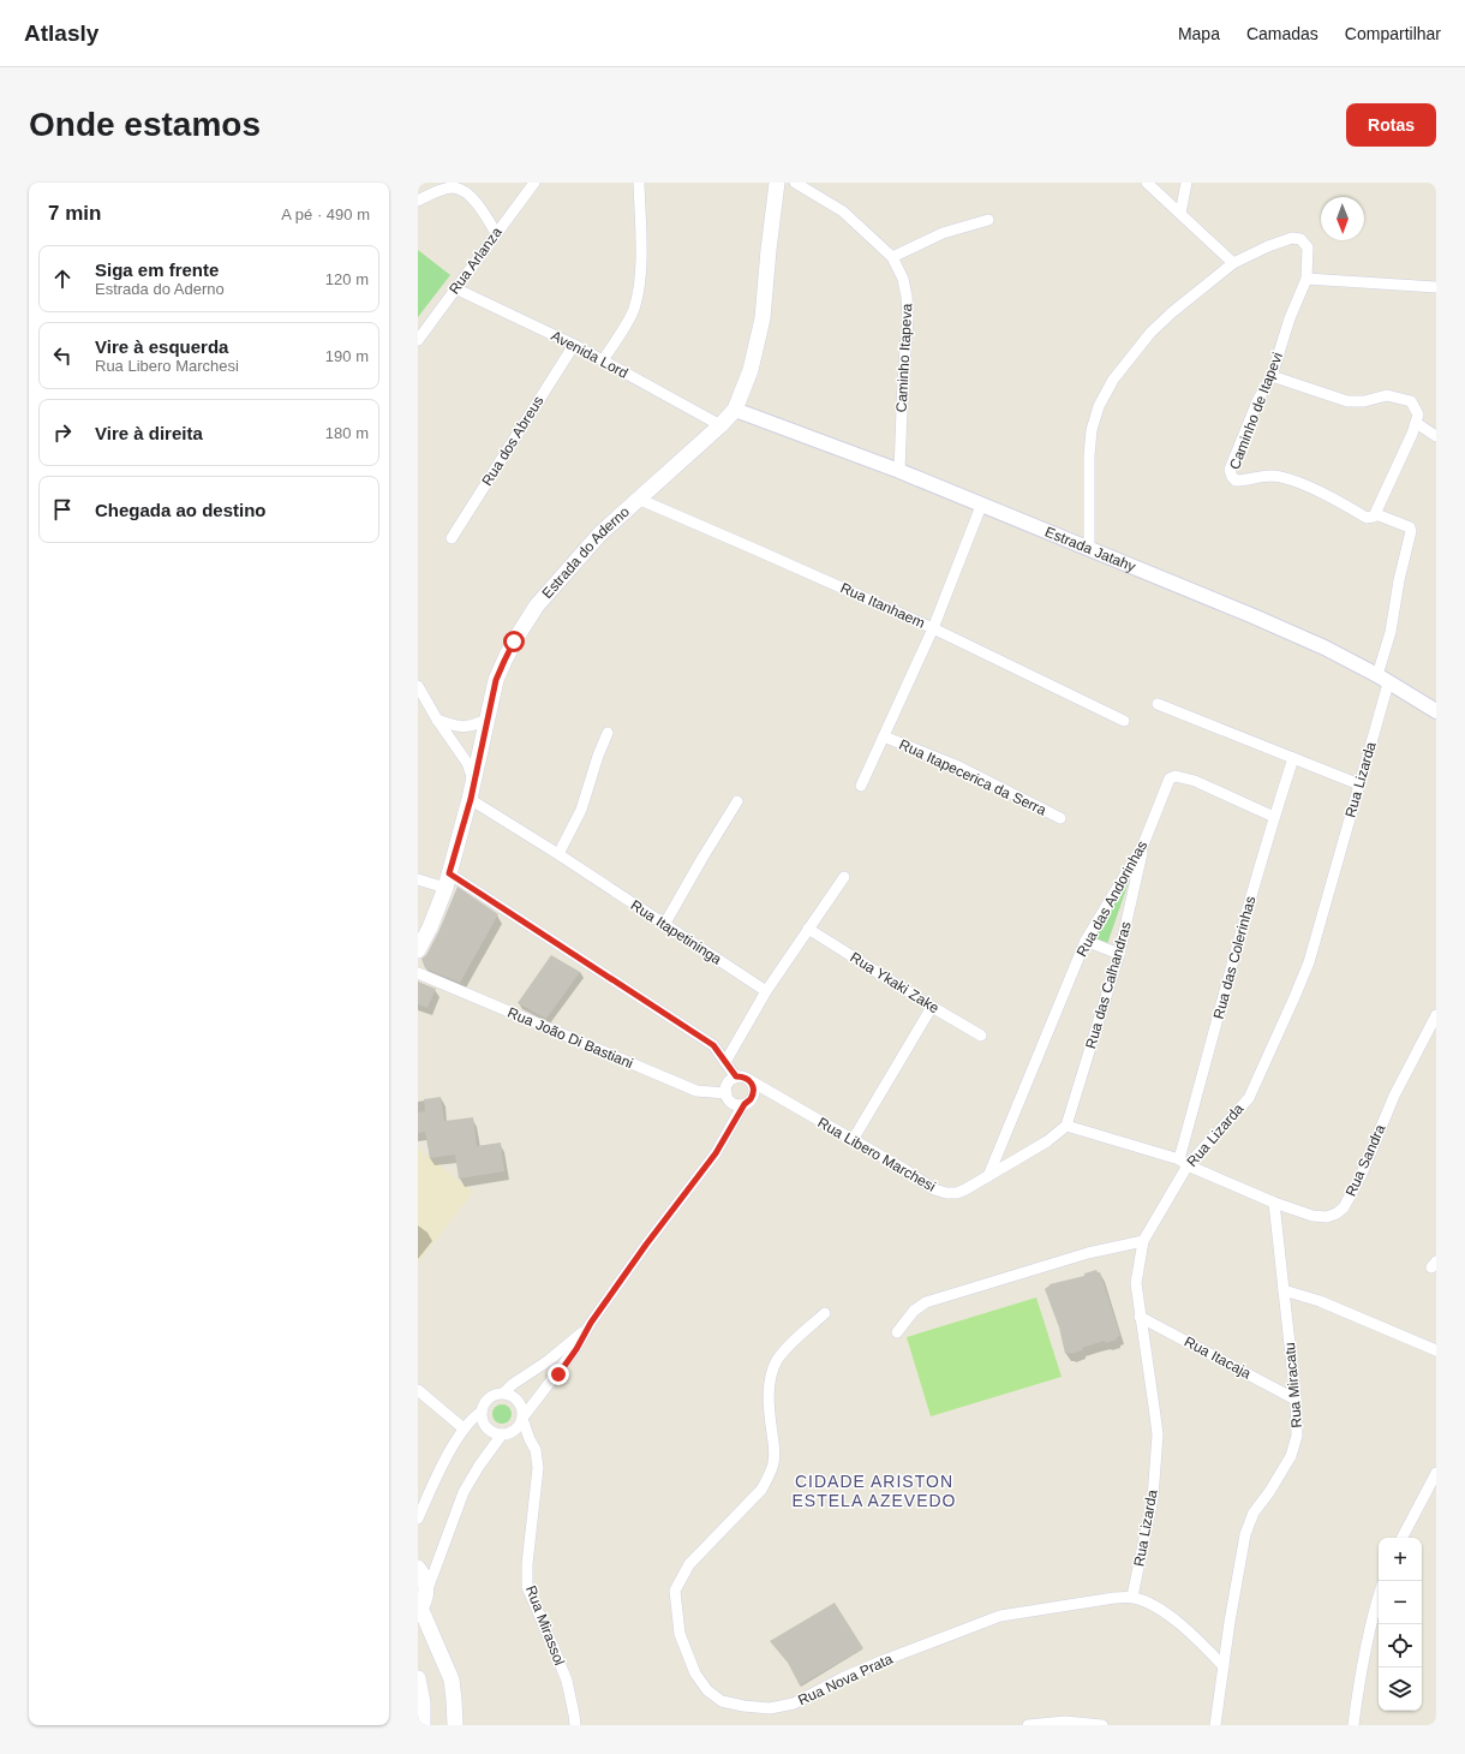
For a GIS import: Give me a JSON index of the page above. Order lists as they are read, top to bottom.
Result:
{
  "streets": {
    "main road": ["Estrada do Aderno"],
    "street": [
      "Rua Arlanza",
      "Avenida Lord",
      "Caminho Itapeva",
      "Caminho de Itapevi",
      "Rua dos Abreus",
      "Estrada Jatahy",
      "Rua Itanhaem",
      "Rua Itapecerica da Serra",
      "Rua Lizarda",
      "Rua das Andorinhas",
      "Rua Itapetininga",
      "Rua das Colerinhas",
      "Rua Ykaki Zake",
      "Rua das Calhandras",
      "Rua João Di Bastiani",
      "Rua Libero Marchesi",
      "Rua Sandra",
      "Rua Itacaja",
      "Rua Miracatu",
      "Rua Mirassol",
      "Rua Nova Prata"
    ]
  },
  "crossings": [
    ["Rua Arlanza", "Avenida Lord"],
    ["Avenida Lord", "Rua dos Abreus"],
    ["Avenida Lord", "Estrada do Aderno"],
    ["Caminho Itapeva", "Estrada Jatahy"],
    ["Caminho de Itapevi", "Rua Lizarda"],
    ["Estrada Jatahy", "Estrada do Aderno"],
    ["Estrada Jatahy", "Rua Lizarda"],
    ["Estrada do Aderno", "Rua Itanhaem"],
    ["Estrada do Aderno", "Rua Itapetininga"],
    ["Rua Lizarda", "Rua das Colerinhas"],
    ["Rua Lizarda", "Rua Sandra"],
    ["Rua Lizarda", "Rua Itacaja"],
    ["Rua Lizarda", "Rua Nova Prata"],
    ["Rua das Andorinhas", "Rua das Colerinhas"],
    ["Rua das Andorinhas", "Rua das Calhandras"],
    ["Rua das Andorinhas", "Rua Libero Marchesi"],
    ["Rua das Colerinhas", "Rua Sandra"],
    ["Rua das Calhandras", "Rua Libero Marchesi"],
    ["Rua João Di Bastiani", "Rua Libero Marchesi"],
    ["Rua Sandra", "Rua Miracatu"],
    ["Rua Itacaja", "Rua Miracatu"],
    ["Rua Miracatu", "Rua Nova Prata"]
  ],
  "districts": ["CIDADE ARISTON ESTELA AZEVEDO"],
  "north": "bottom",
  "page": {
    "header": "Atlasly",
    "nav": ["Mapa", "Camadas", "Compartilhar"],
    "buttons": "Rotas",
    "title": "Onde estamos",
    "heading": ["7 min", "A pé · 490 m"],
    "list": [
      ["Siga em frente", "Estrada do Aderno", "120 m"],
      ["Vire à esquerda", "Rua Libero Marchesi", "190 m"],
      ["Vire à direita", "180 m"],
      "Chegada ao destino"
    ],
    "map_buttons": ["+", "−"]
  }
}
